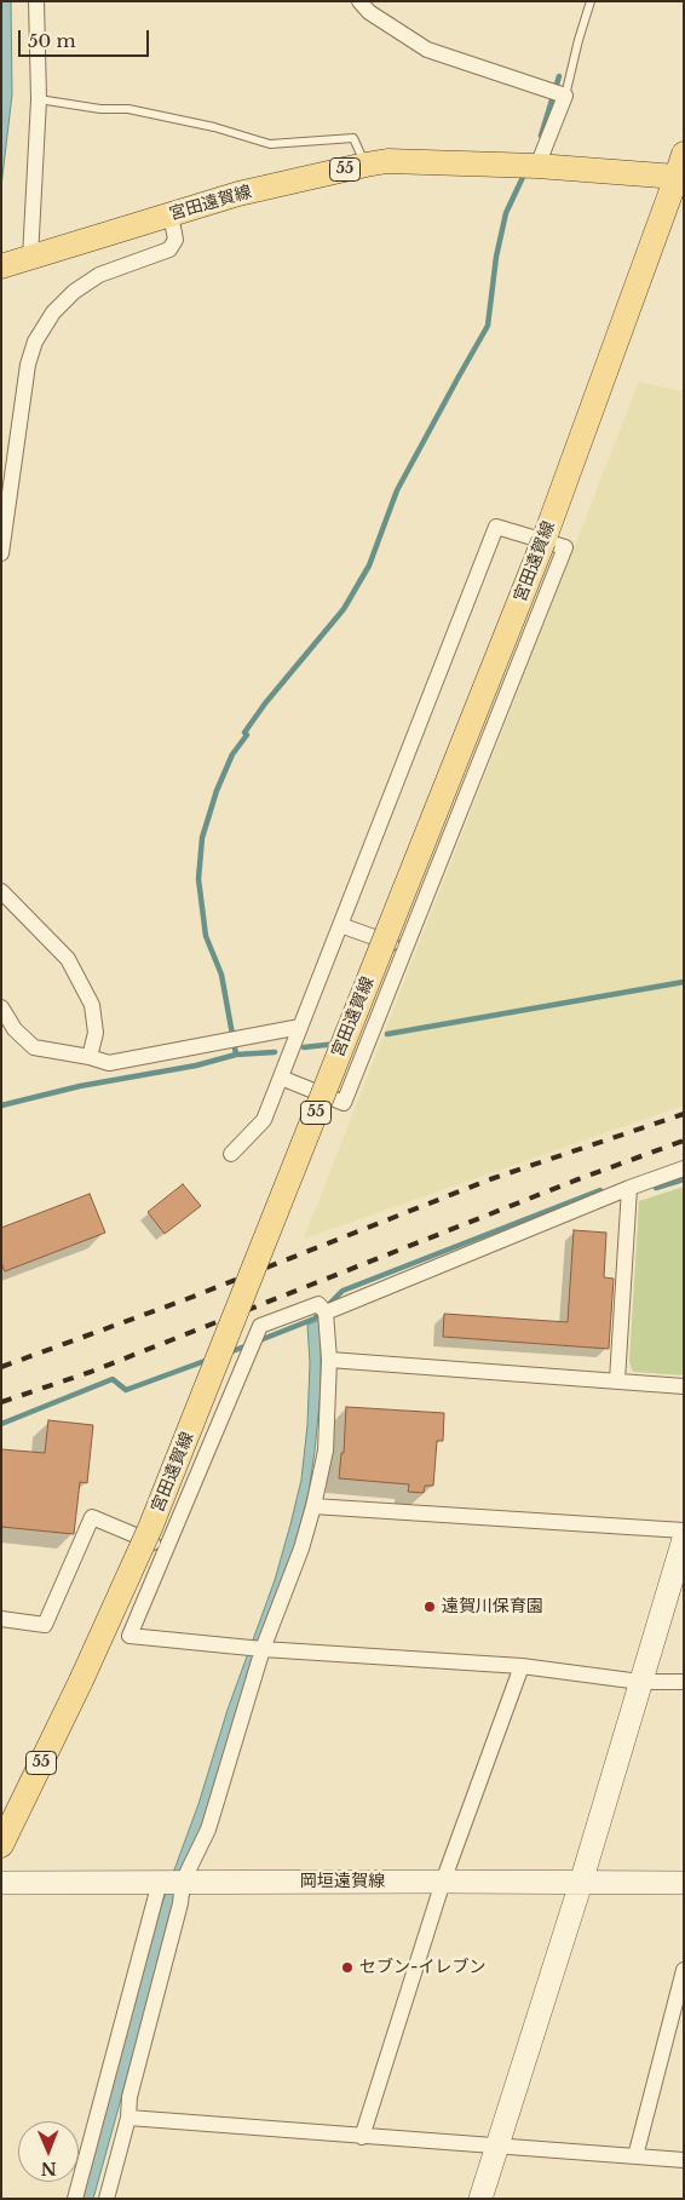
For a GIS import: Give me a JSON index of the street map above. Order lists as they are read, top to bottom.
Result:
{
  "streets": {
    "main road": ["55", "宮田遠賀線"],
    "street": ["岡垣遠賀線"]
  },
  "places": ["遠賀川保育園", "セブン-イレブン"],
  "scale_bar": "50 m",
  "north": "bottom"
}
